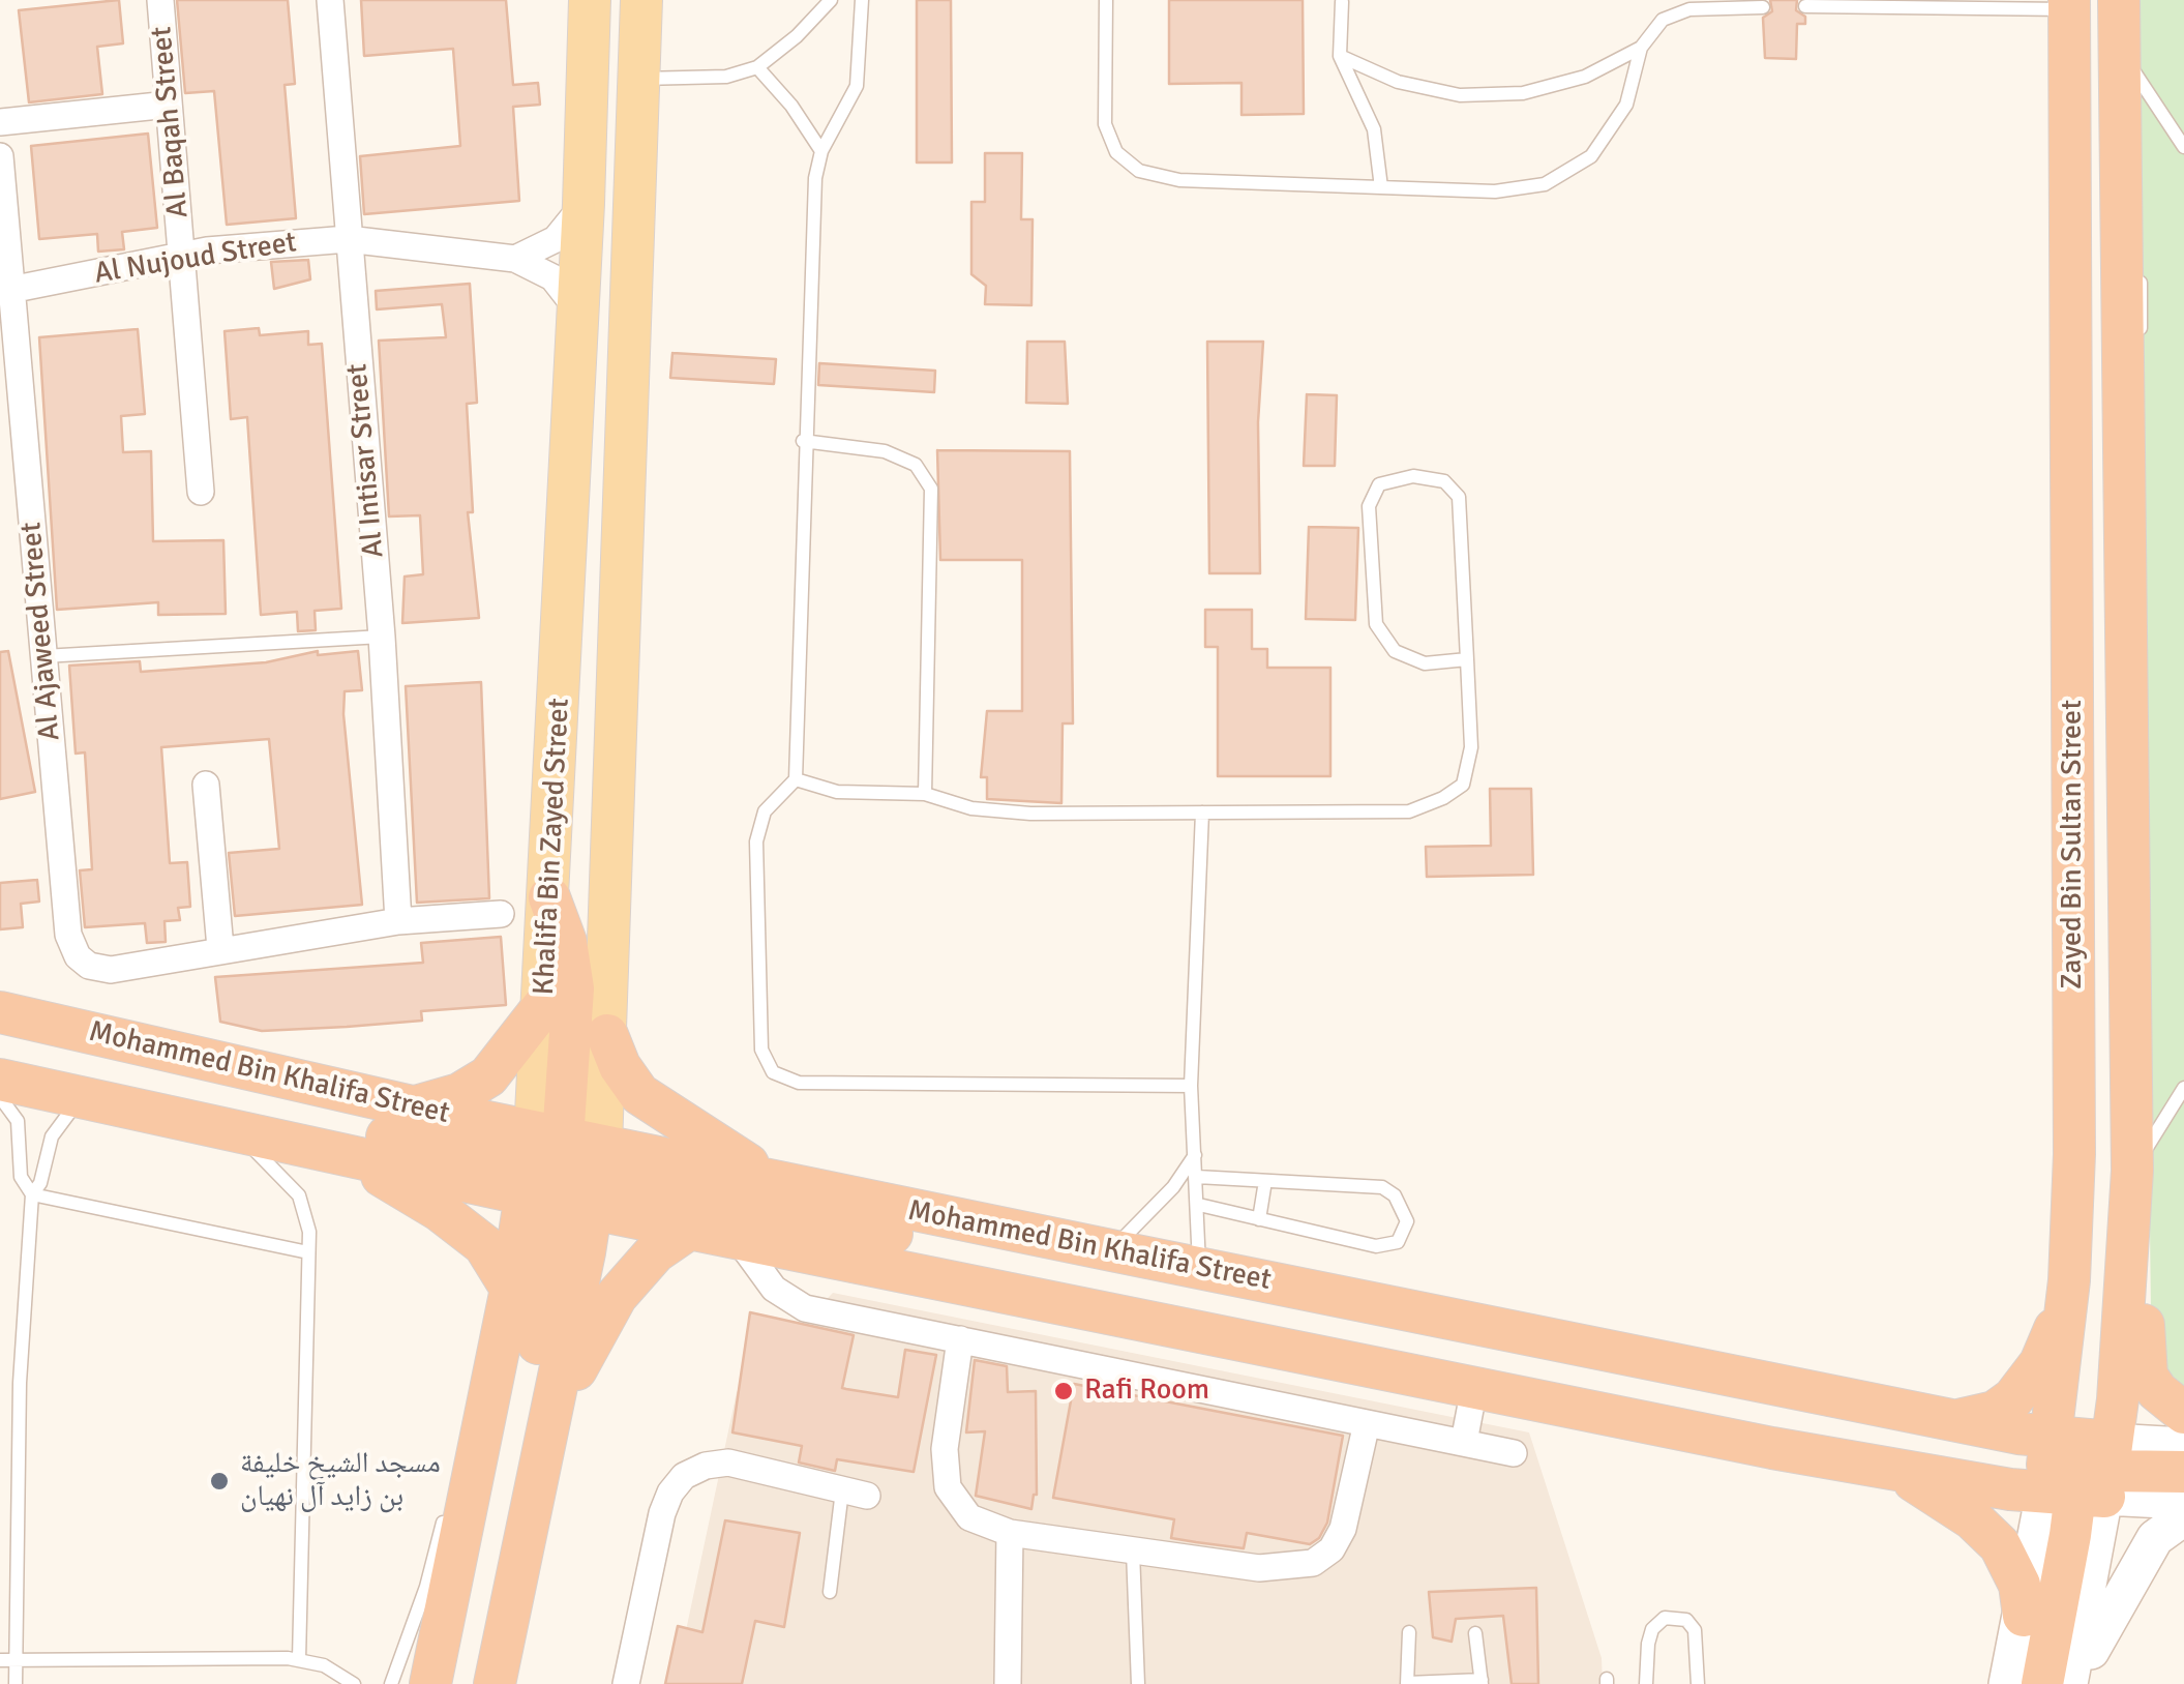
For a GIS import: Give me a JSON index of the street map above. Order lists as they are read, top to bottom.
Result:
{
  "streets": {
    "highway": ["Zayed Bin Sultan Street", "Khalifa Bin Zayed Street", "Mohammed Bin Khalifa Street"],
    "street": [
      "Al Baqah Street",
      "Al Nujoud Street",
      "Al Intisar Street",
      "Al Ajaweed Street"
    ]
  },
  "crossings": [
    ["Al Baqah Street", "Al Nujoud Street"],
    ["Al Nujoud Street", "Al Intisar Street"],
    ["Al Nujoud Street", "Al Ajaweed Street"],
    ["Al Nujoud Street", "Khalifa Bin Zayed Street"],
    ["Al Intisar Street", "Al Ajaweed Street"],
    ["Zayed Bin Sultan Street", "Mohammed Bin Khalifa Street"],
    ["Khalifa Bin Zayed Street", "Mohammed Bin Khalifa Street"]
  ],
  "places": ["Rafi Room", "مسجد الشيخ خليفة بن زايد آل نهيان"]
}
